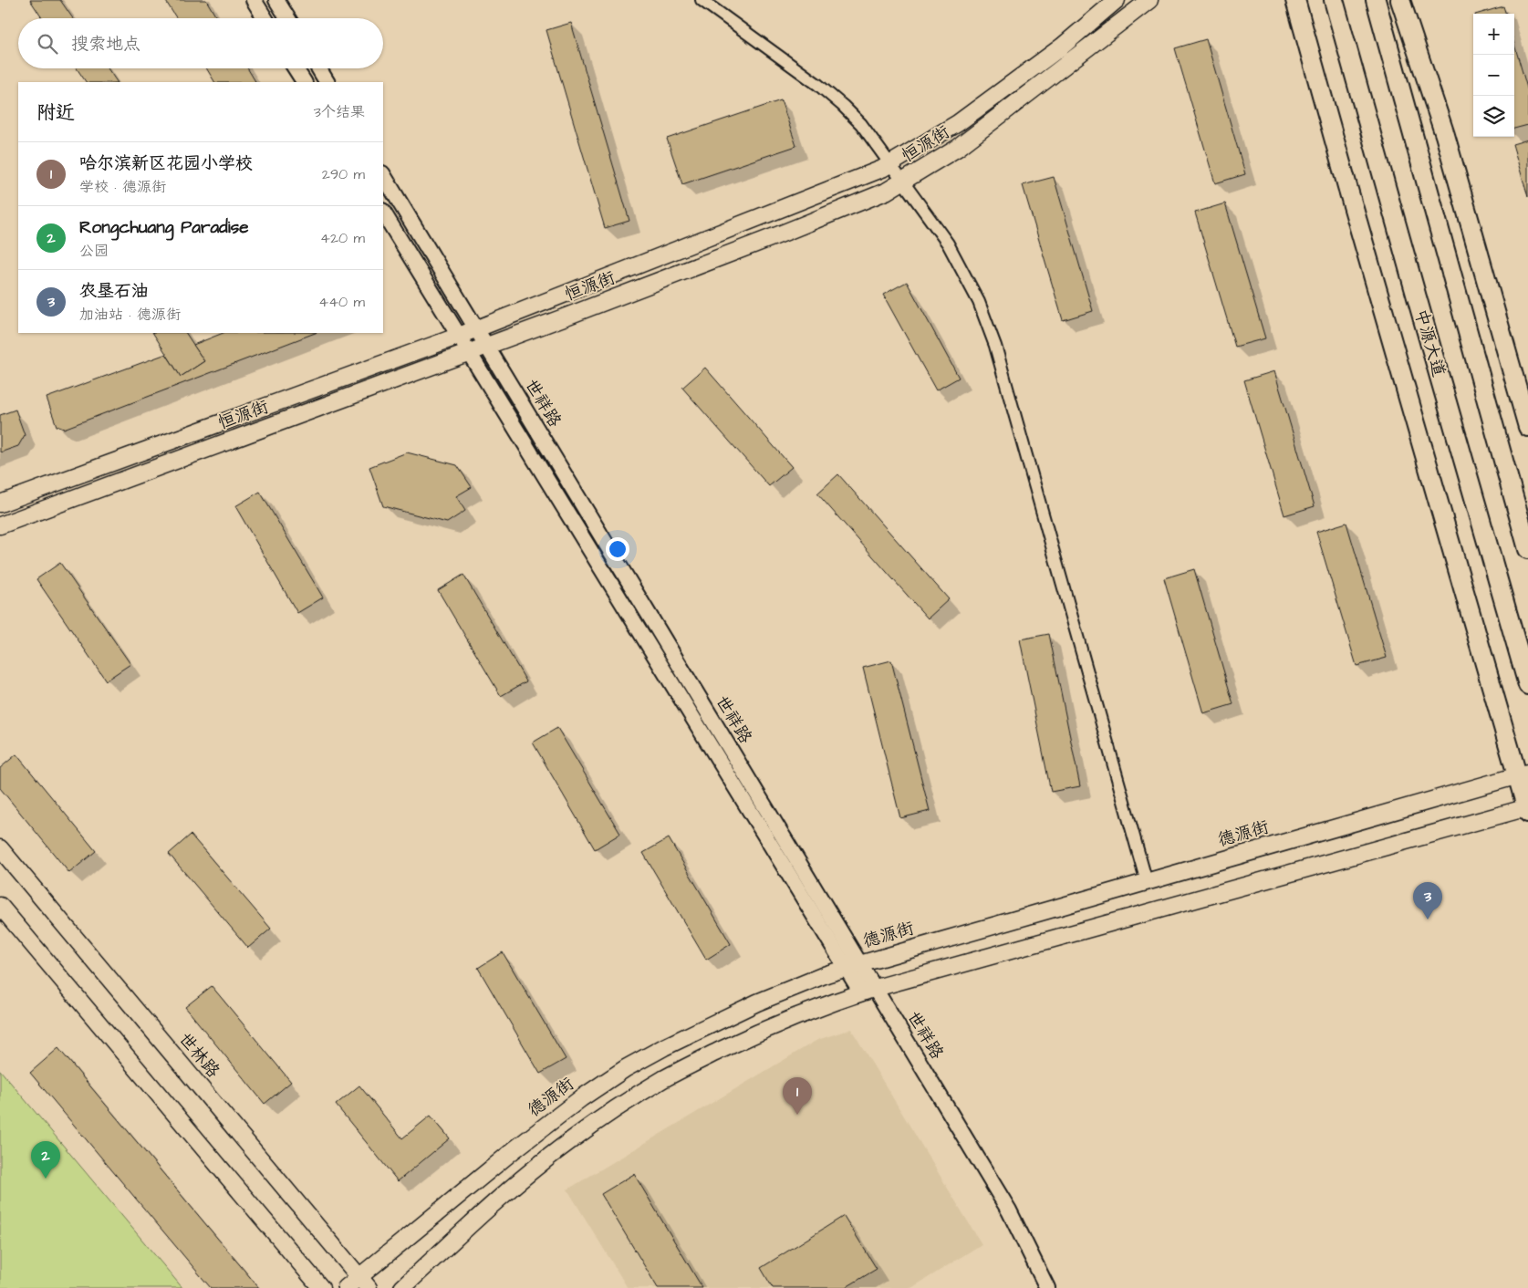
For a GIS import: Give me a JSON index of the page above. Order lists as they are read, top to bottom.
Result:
{
  "streets": {
    "main road": [
      "恒源街",
      "中源大道",
      "德源街",
      "世林路"
    ],
    "street": ["世祥路"]
  },
  "crossings": [
    ["恒源街", "世祥路"],
    ["世祥路", "德源街"],
    ["德源街", "世林路"]
  ],
  "page": {
    "map_buttons": ["+", "−"],
    "search": "搜索地点",
    "heading": ["附近", "3个结果"],
    "list": [
      {
        "mark": "1",
        "name": "哈尔滨新区花园小学校",
        "note": "学校 · 德源街",
        "value": "290 m"
      },
      {
        "mark": "2",
        "name": "Rongchuang Paradise",
        "note": "公园",
        "value": "420 m"
      },
      {
        "mark": "3",
        "name": "农垦石油",
        "note": "加油站 · 德源街",
        "value": "440 m"
      }
    ],
    "pins": ["3", "1", "2"]
  }
}
